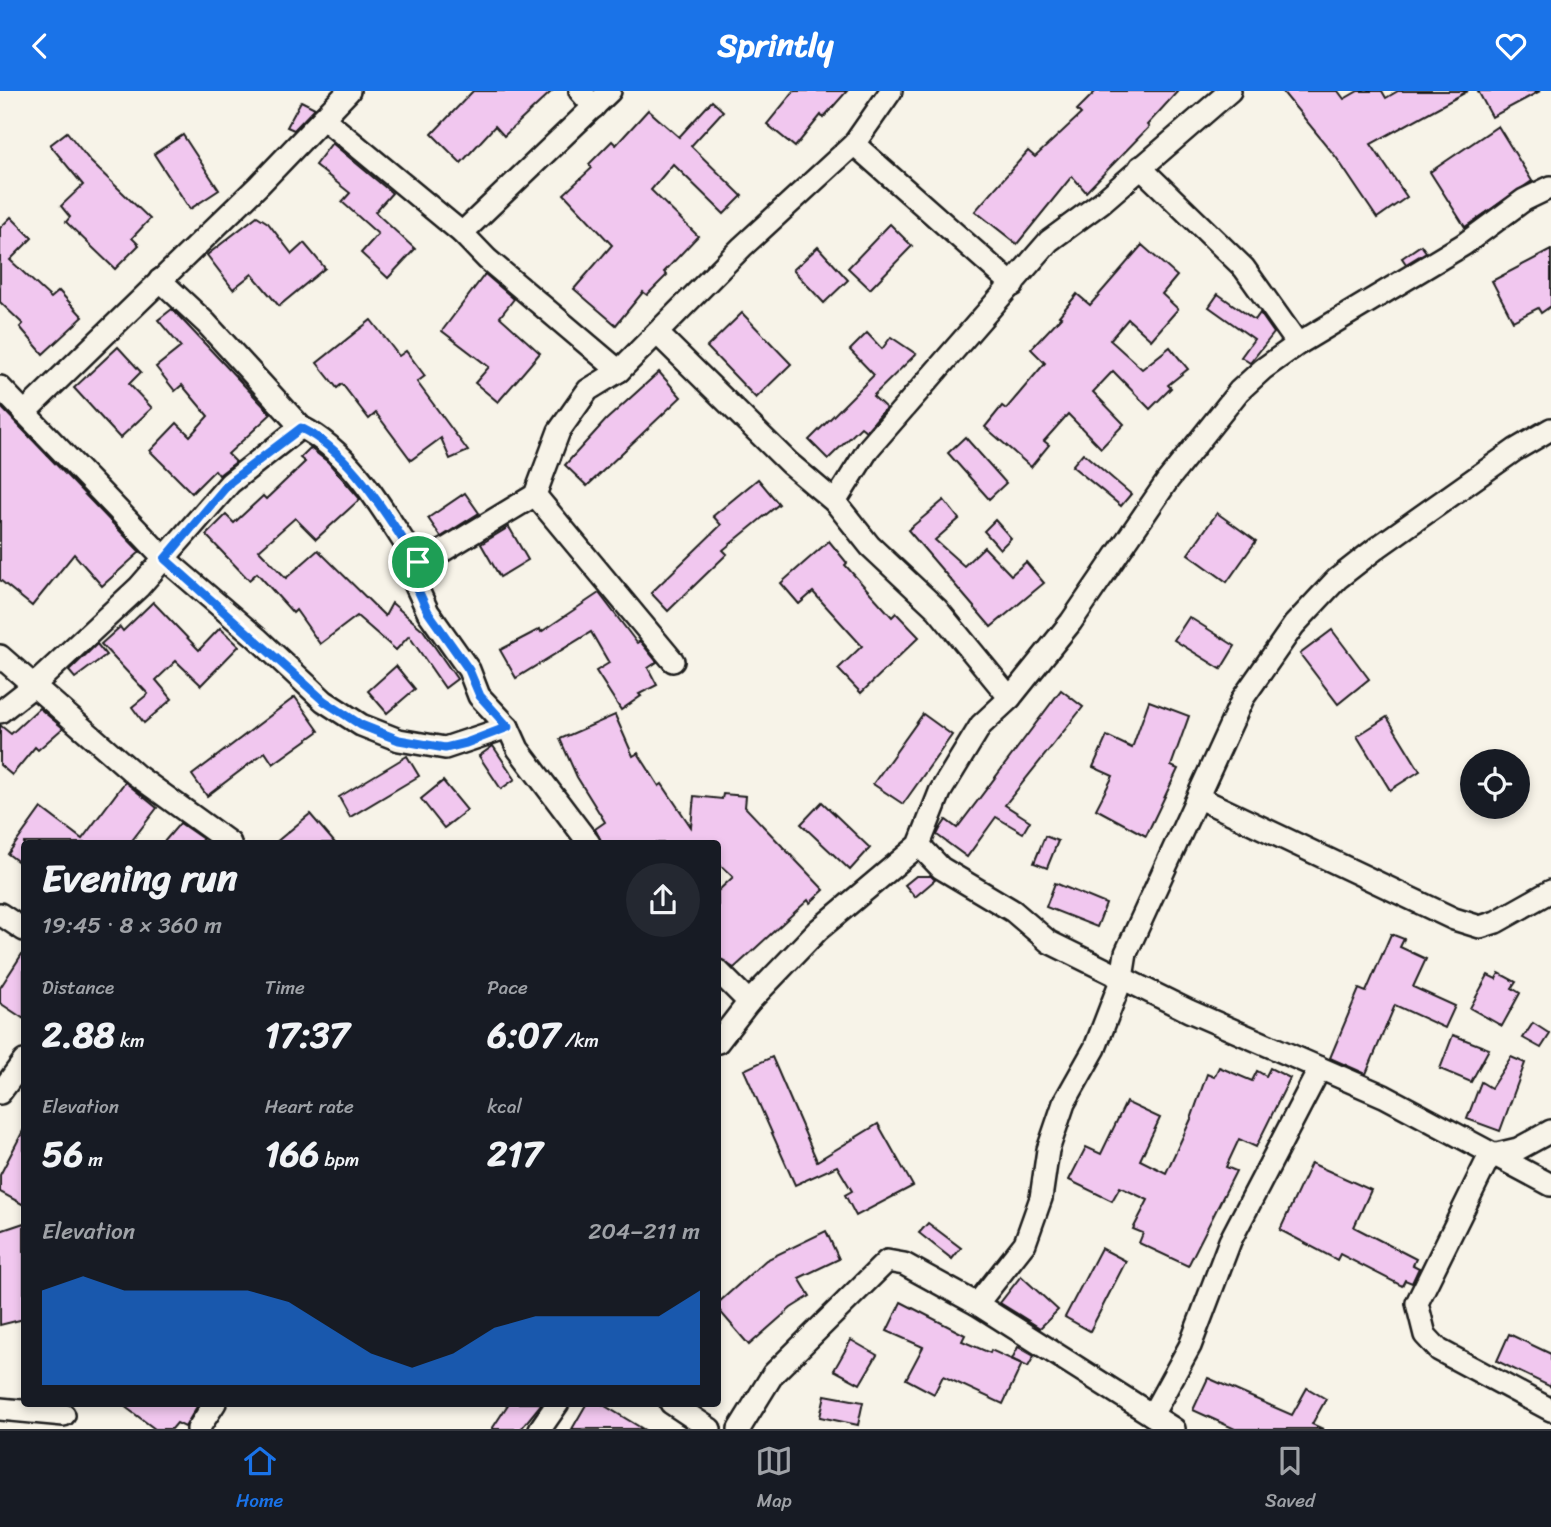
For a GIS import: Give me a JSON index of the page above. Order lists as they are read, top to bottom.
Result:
{
  "page": {
    "header": "Sprintly",
    "heading": ["Evening run", "19:45 · 8 × 360 m"],
    "stats": [
      ["Distance", "2.88 km"],
      ["Time", "17:37"],
      ["Pace", "6:07 /km"],
      ["Elevation", "56 m"],
      ["Heart rate", "166 bpm"],
      ["kcal", "217"]
    ],
    "chart": ["Elevation", "204–211 m"],
    "tabs": ["Home", "Map", "Saved"]
  }
}
